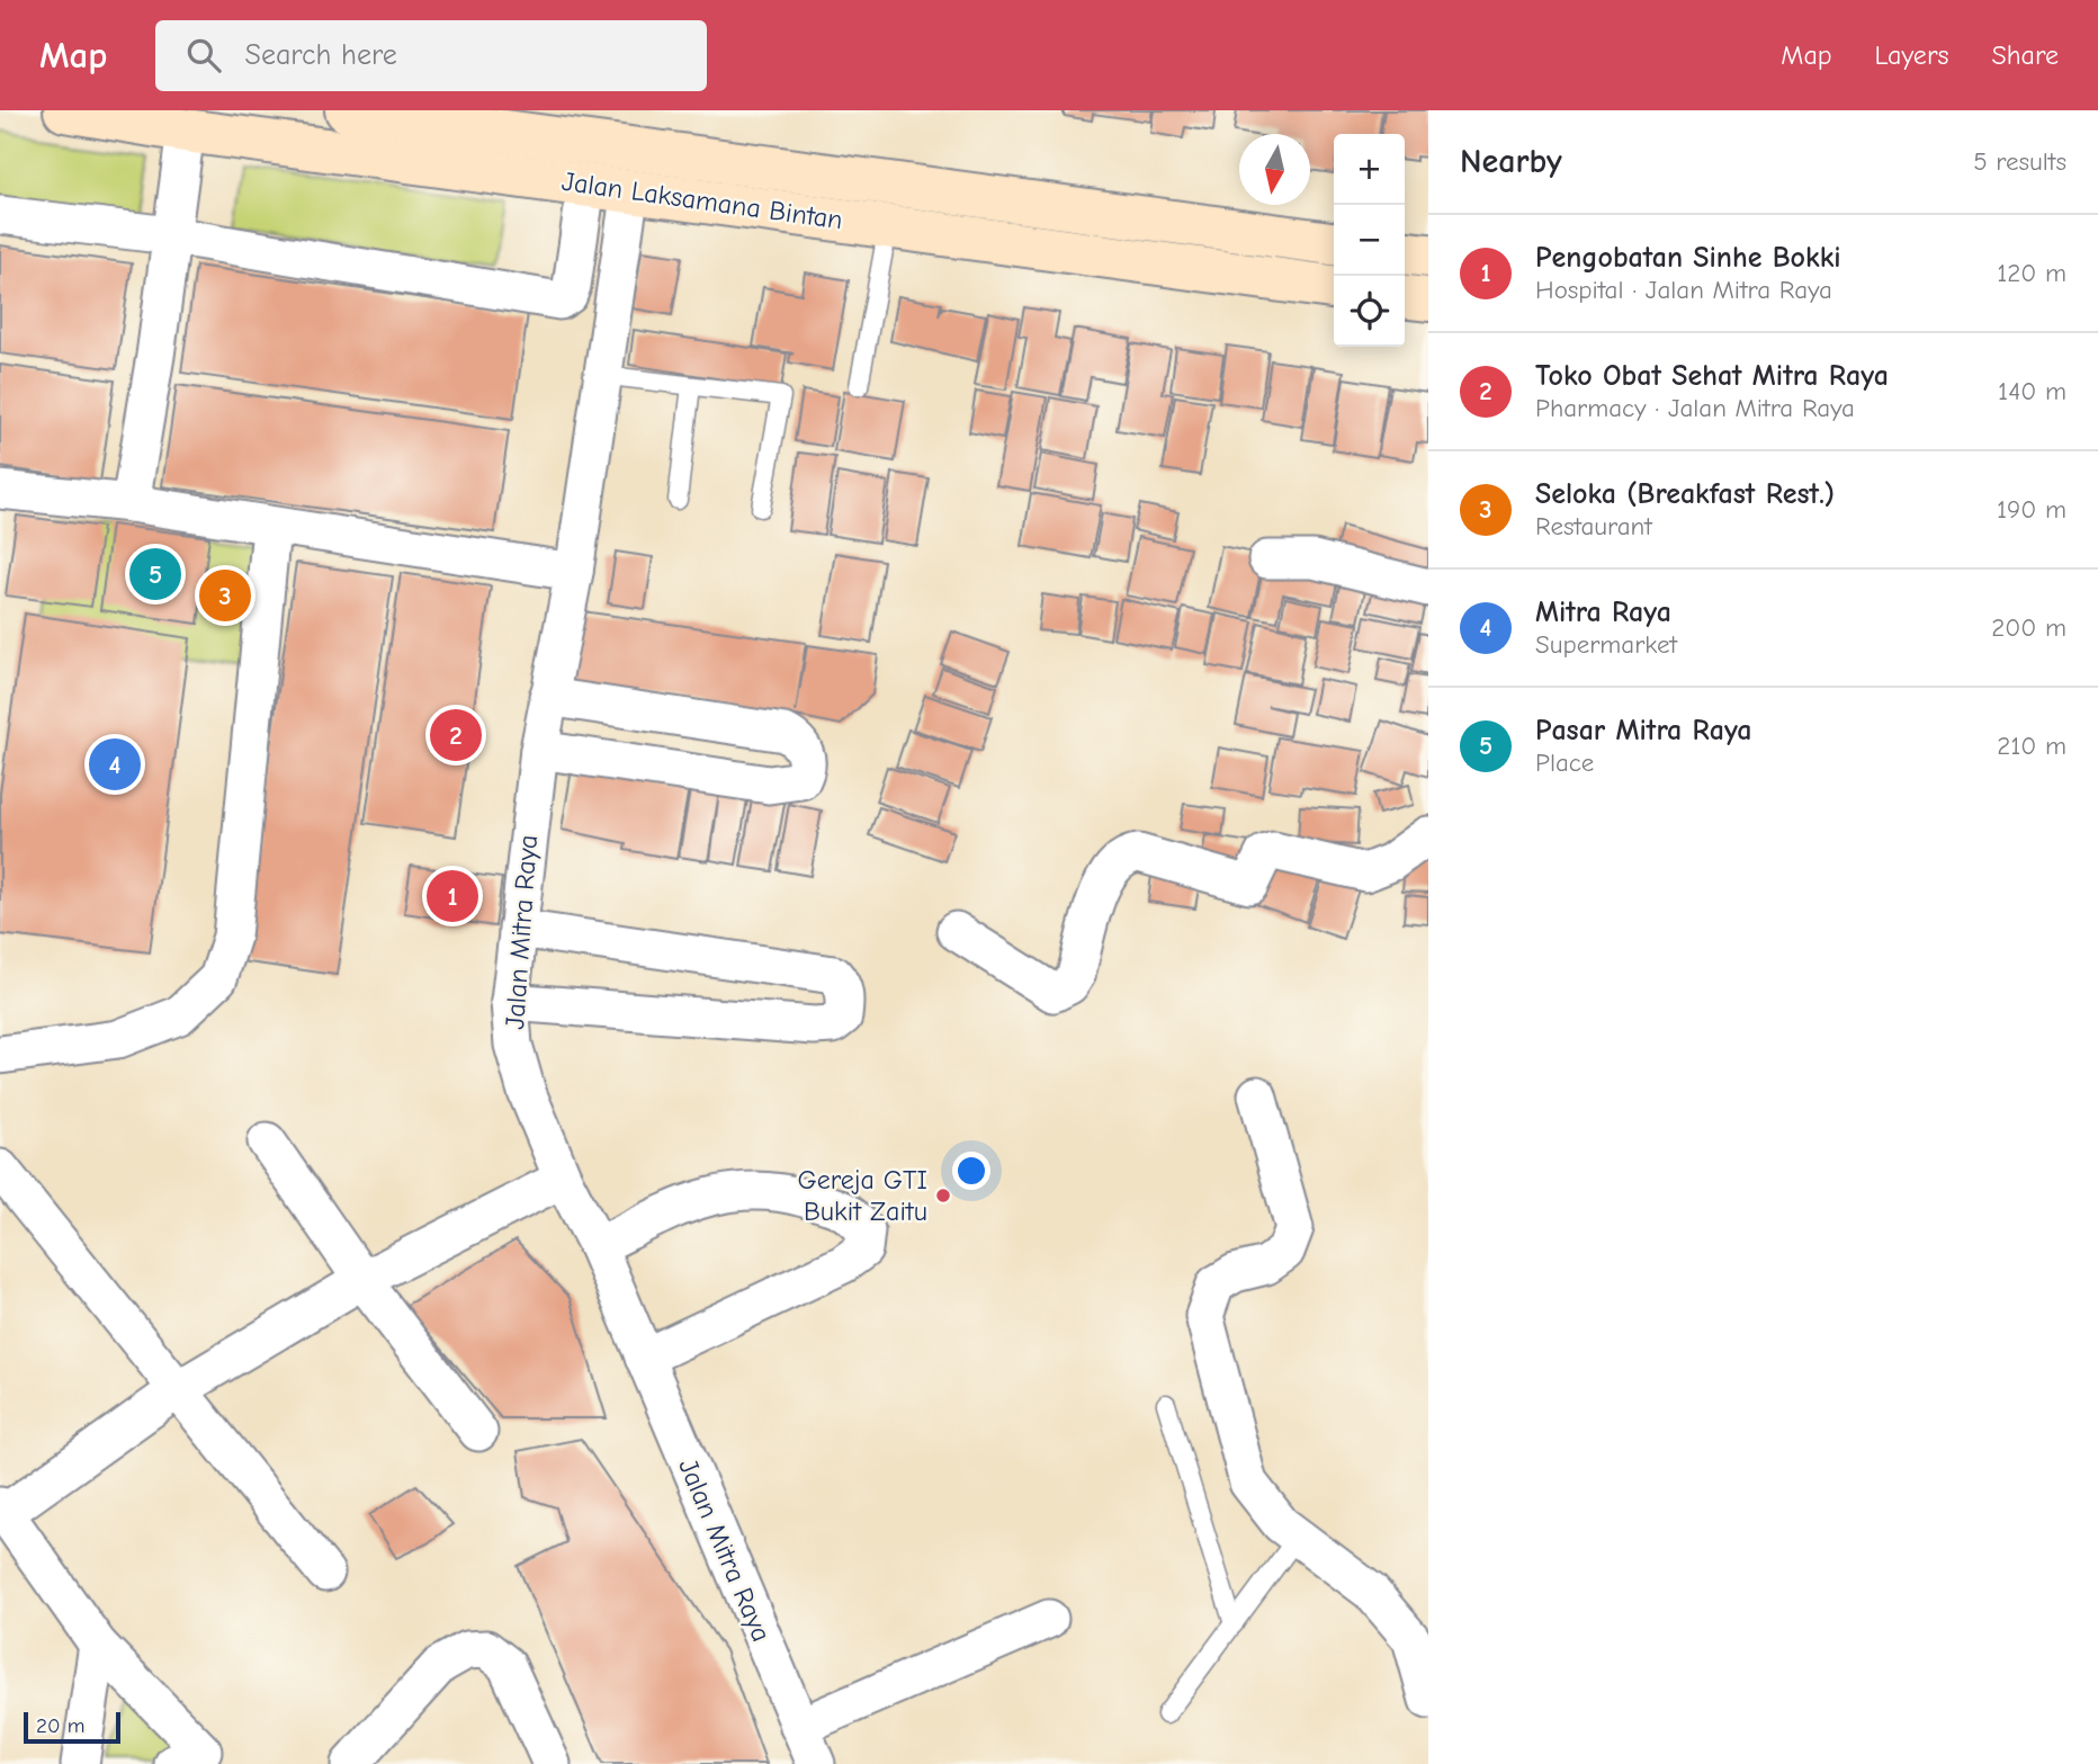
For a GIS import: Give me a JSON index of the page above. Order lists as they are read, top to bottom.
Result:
{
  "streets": {
    "main road": ["Jalan Laksamana Bintan"],
    "street": ["Jalan Mitra Raya"]
  },
  "crossings": [
    ["Jalan Laksamana Bintan", "Jalan Mitra Raya"]
  ],
  "places": ["Gereja GTI Bukit Zaitu"],
  "scale_bar": "20 m",
  "north": "bottom",
  "page": {
    "header": "Map",
    "search": "Search here",
    "nav": ["Map", "Layers", "Share"],
    "heading": ["Nearby", "5 results"],
    "map_buttons": ["+", "−"],
    "list": [
      {
        "mark": "1",
        "name": "Pengobatan Sinhe Bokki",
        "note": "Hospital · Jalan Mitra Raya",
        "value": "120 m"
      },
      {
        "mark": "2",
        "name": "Toko Obat Sehat Mitra Raya",
        "note": "Pharmacy · Jalan Mitra Raya",
        "value": "140 m"
      },
      {
        "mark": "3",
        "name": "Seloka (Breakfast Rest.)",
        "note": "Restaurant",
        "value": "190 m"
      },
      {
        "mark": "4",
        "name": "Mitra Raya",
        "note": "Supermarket",
        "value": "200 m"
      },
      {
        "mark": "5",
        "name": "Pasar Mitra Raya",
        "note": "Place",
        "value": "210 m"
      }
    ],
    "pins": [
      "5",
      "3",
      "2",
      "4",
      "1"
    ],
    "scale": "20 m"
  }
}
